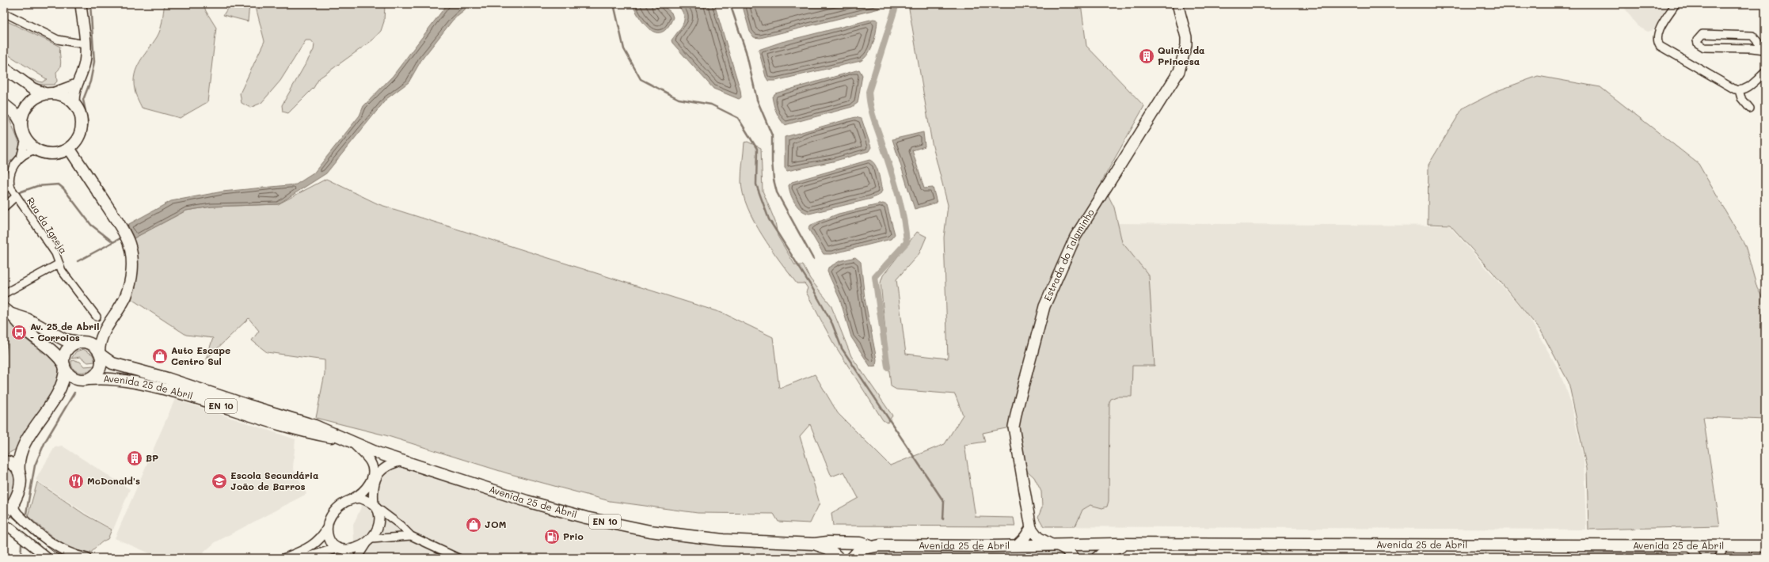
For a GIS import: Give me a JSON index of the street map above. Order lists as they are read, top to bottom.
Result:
{
  "streets": {
    "main road": ["Estrada do Talaminho", "Avenida 25 de Abril", "EN 10"],
    "street": ["Rua da Igreja"]
  },
  "crossings": [
    ["Avenida 25 de Abril", "EN 10"]
  ],
  "places": {
    "building": ["Quinta da Princesa", "BP"],
    "bus stop": ["Av. 25 de Abril - Corroios"],
    "shop": ["Auto Escape Centro Sul", "JOM"],
    "restaurant": ["McDonald's"],
    "school or university": ["Escola Secundária João de Barros"],
    "fuel station": ["Prio"]
  }
}
